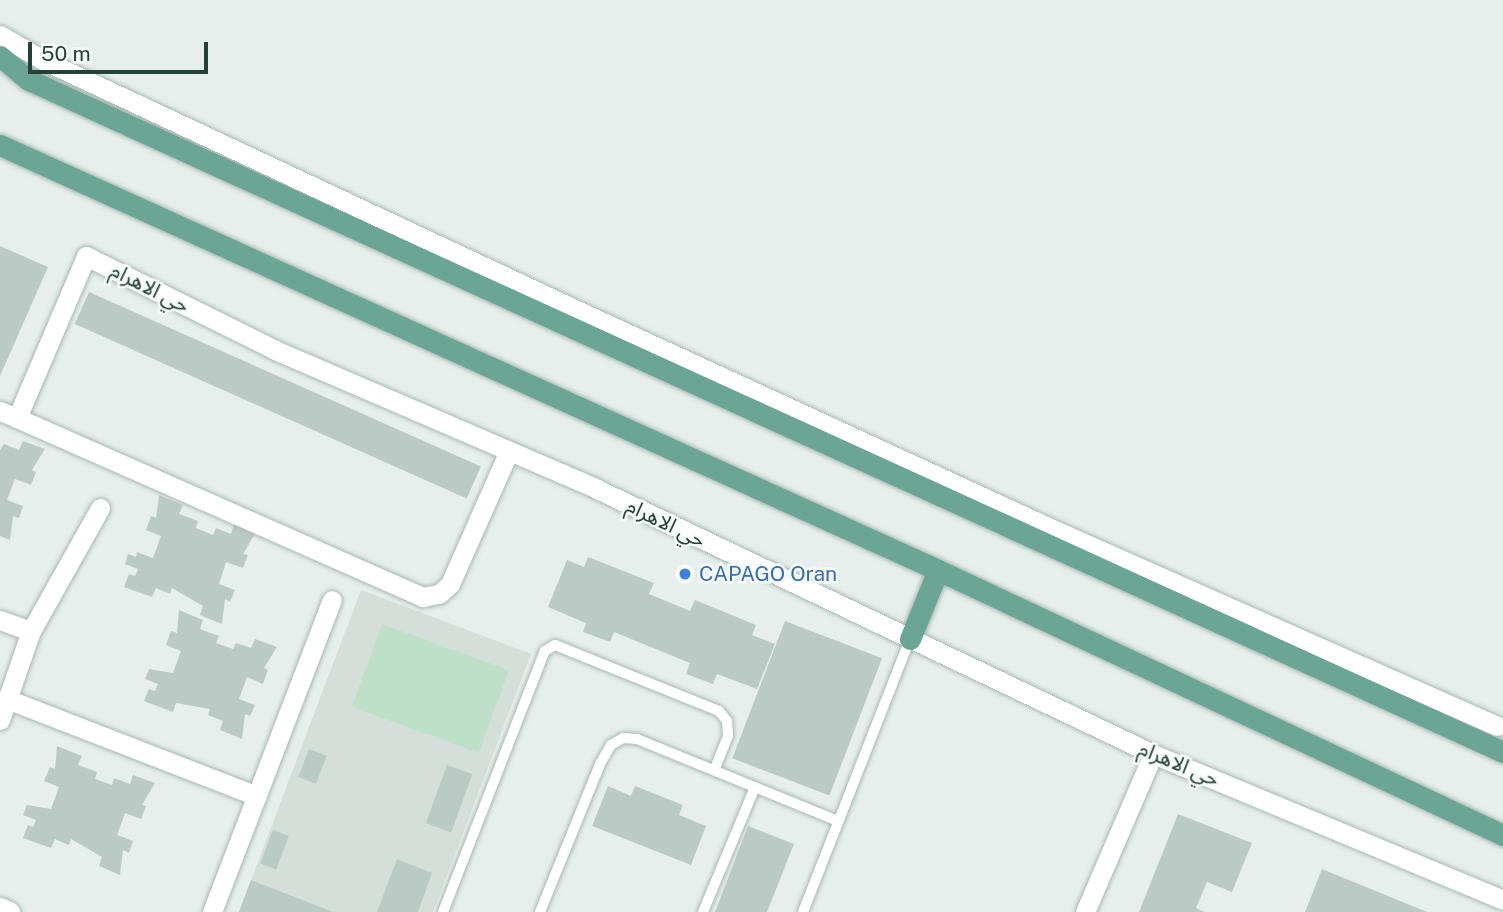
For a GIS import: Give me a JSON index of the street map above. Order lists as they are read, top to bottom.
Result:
{
  "streets": {
    "street": ["حي الاهرام"]
  },
  "places": ["CAPAGO Oran"],
  "scale_bar": "50 m"
}
